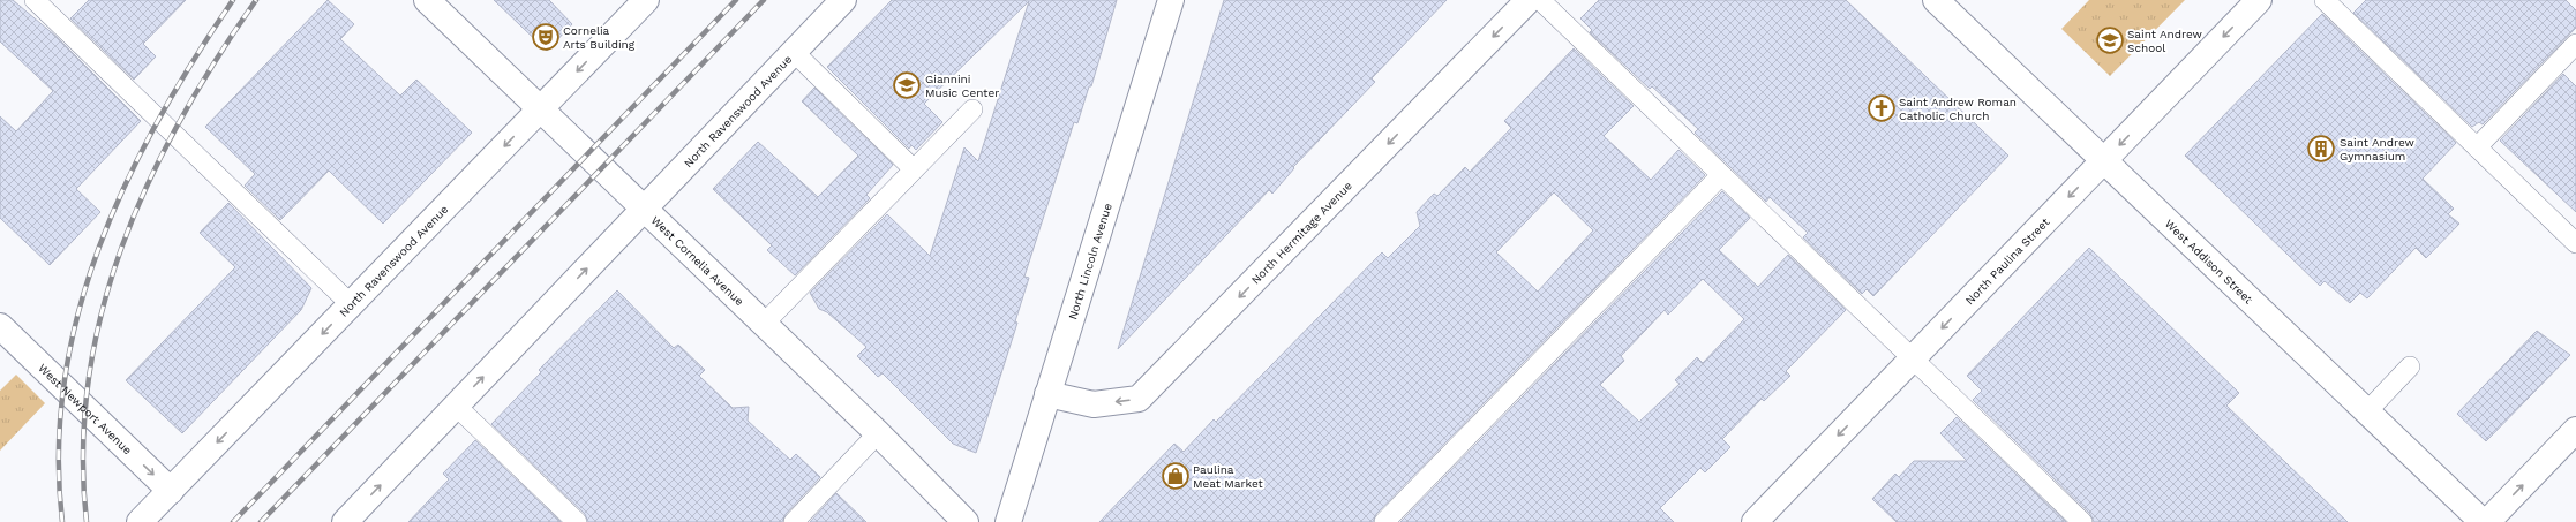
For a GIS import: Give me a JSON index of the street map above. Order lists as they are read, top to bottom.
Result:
{
  "streets": {
    "street": [
      "North Ravenswood Avenue",
      "North Hermitage Avenue",
      "West Cornelia Avenue",
      "North Lincoln Avenue",
      "North Paulina Street",
      "West Addison Street",
      "West Newport Avenue"
    ]
  },
  "crossings": [
    ["North Ravenswood Avenue", "West Cornelia Avenue"],
    ["North Ravenswood Avenue", "West Newport Avenue"],
    ["North Hermitage Avenue", "North Lincoln Avenue"],
    ["North Paulina Street", "West Addison Street"]
  ],
  "one_way": ["North Hermitage Avenue", "North Paulina Street", "West Newport Avenue"],
  "places": {
    "theatre": ["Cornelia Arts Building"],
    "school or university": ["Saint Andrew School", "Giannini Music Center"],
    "church": ["Saint Andrew Roman Catholic Church"],
    "building": ["Saint Andrew Gymnasium"],
    "shop": ["Paulina Meat Market"]
  }
}
